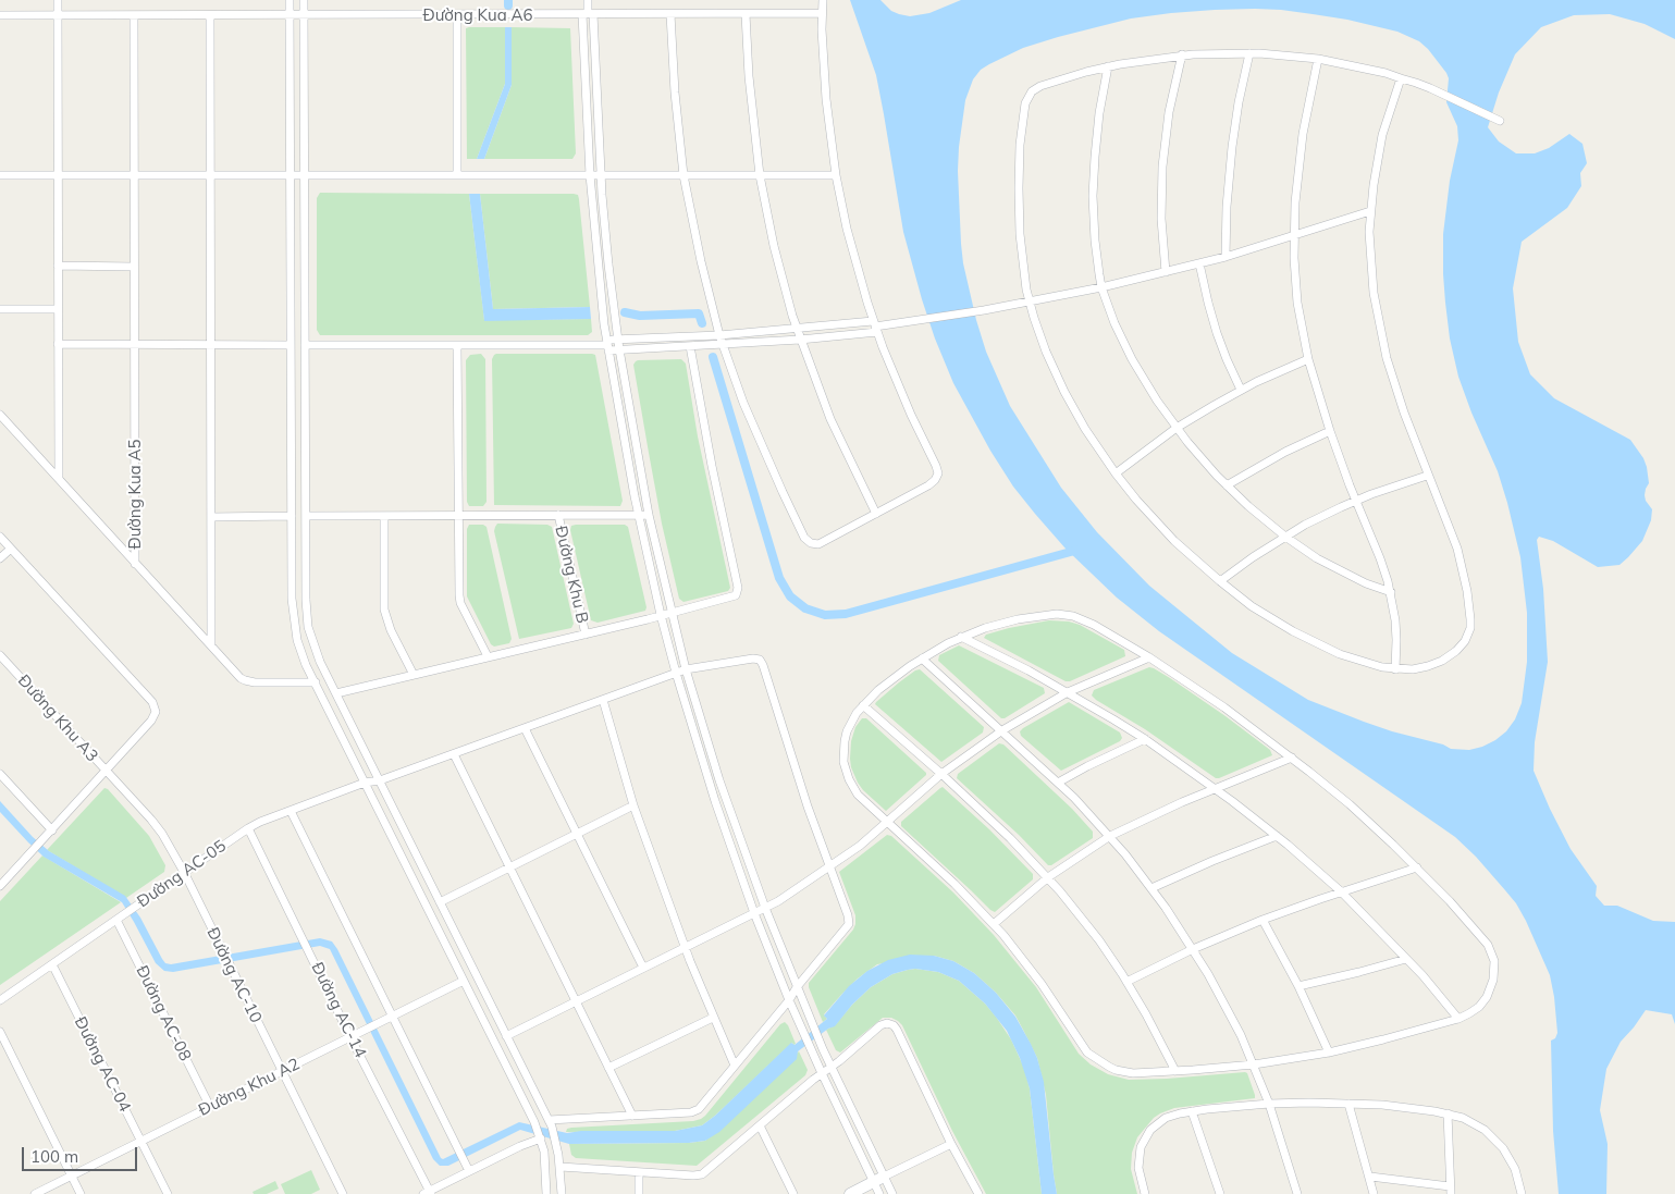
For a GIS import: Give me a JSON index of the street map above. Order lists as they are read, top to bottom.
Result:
{
  "streets": {
    "street": [
      "Đường Kua A6",
      "Đường Kua A5",
      "Đường Khu B",
      "Đường Khu A3",
      "Đường AC-05",
      "Đường AC-10",
      "Đường AC-14",
      "Đường AC-08",
      "Đường AC-04",
      "Đường Khu A2"
    ]
  },
  "crossings": [
    ["Đường Khu A3", "Đường AC-10"],
    ["Đường AC-05", "Đường AC-10"],
    ["Đường AC-05", "Đường AC-14"],
    ["Đường AC-05", "Đường AC-08"],
    ["Đường AC-05", "Đường AC-04"],
    ["Đường AC-10", "Đường Khu A2"],
    ["Đường AC-14", "Đường Khu A2"],
    ["Đường AC-08", "Đường Khu A2"],
    ["Đường AC-04", "Đường Khu A2"]
  ],
  "scale_bar": "100 m"
}
